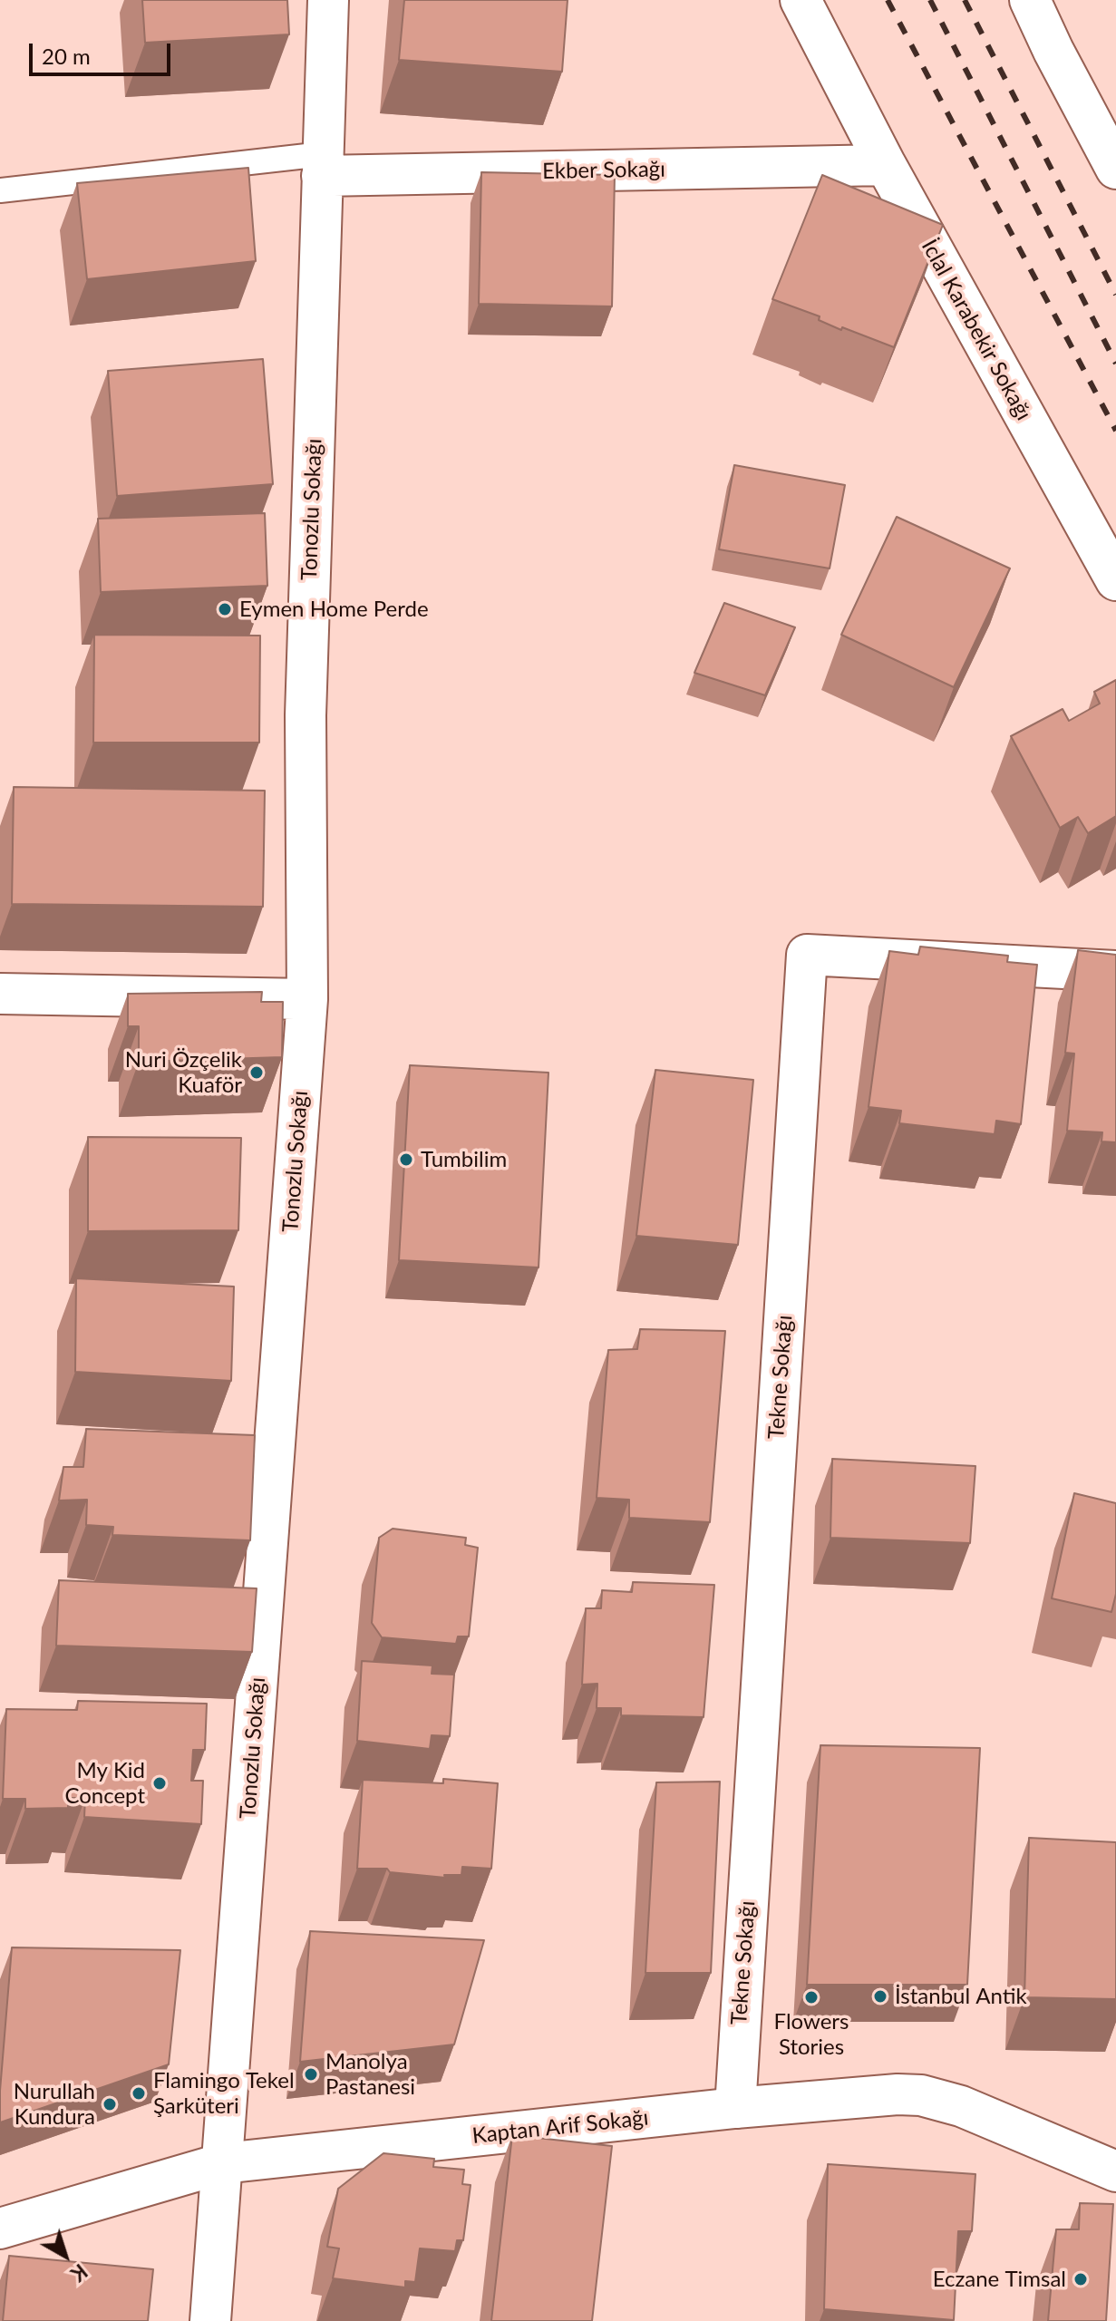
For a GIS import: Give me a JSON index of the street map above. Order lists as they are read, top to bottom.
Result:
{
  "streets": {
    "street": [
      "Ekber Sokağı",
      "İclal Karabekir Sokağı",
      "Tonozlu Sokağı",
      "Tekne Sokağı",
      "Kaptan Arif Sokağı"
    ]
  },
  "crossings": [
    ["Ekber Sokağı", "İclal Karabekir Sokağı"],
    ["Ekber Sokağı", "Tonozlu Sokağı"],
    ["Tonozlu Sokağı", "Kaptan Arif Sokağı"],
    ["Tekne Sokağı", "Kaptan Arif Sokağı"]
  ],
  "places": [
    "Eymen Home Perde",
    "Nuri Özçelik Kuaför",
    "Tumbilim",
    "My Kid Concept",
    "İstanbul Antik",
    "Flowers Stories",
    "Manolya Pastanesi",
    "Flamingo Tekel Şarküteri",
    "Nurullah Kundura",
    "Eczane Timsal"
  ],
  "scale_bar": "20 m",
  "north": "bottom right"
}
